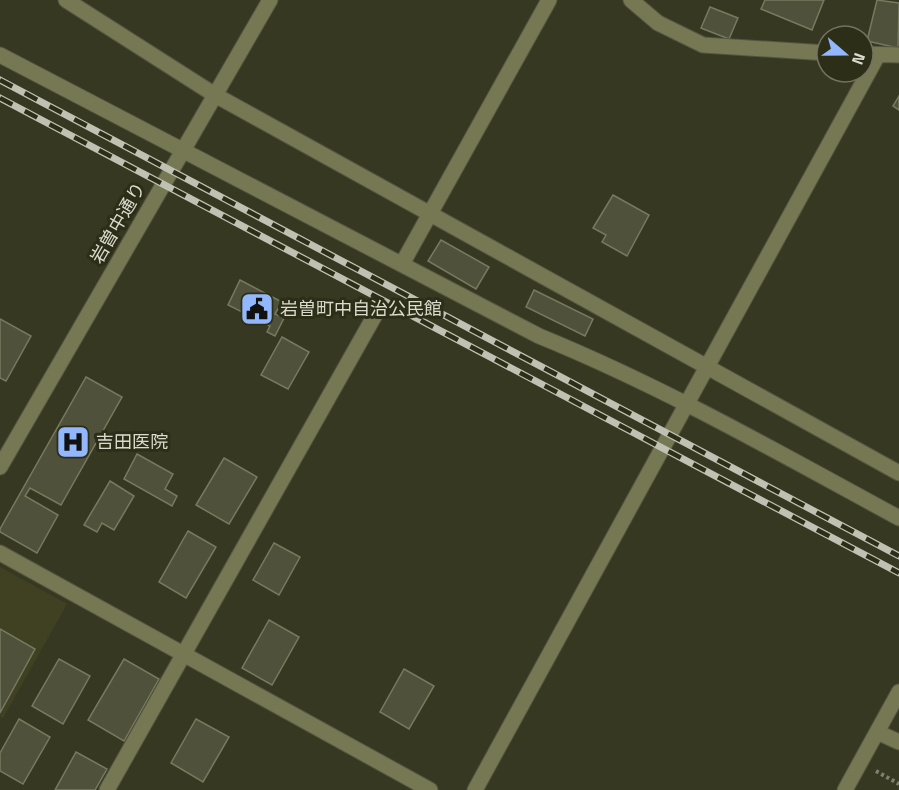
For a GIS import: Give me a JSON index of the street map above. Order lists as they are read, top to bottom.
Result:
{
  "streets": {
    "street": ["岩曽中通り"]
  },
  "places": {
    "public building": ["岩曽町中自治公民館"],
    "hospital": ["吉田医院"]
  },
  "north": "right"
}
